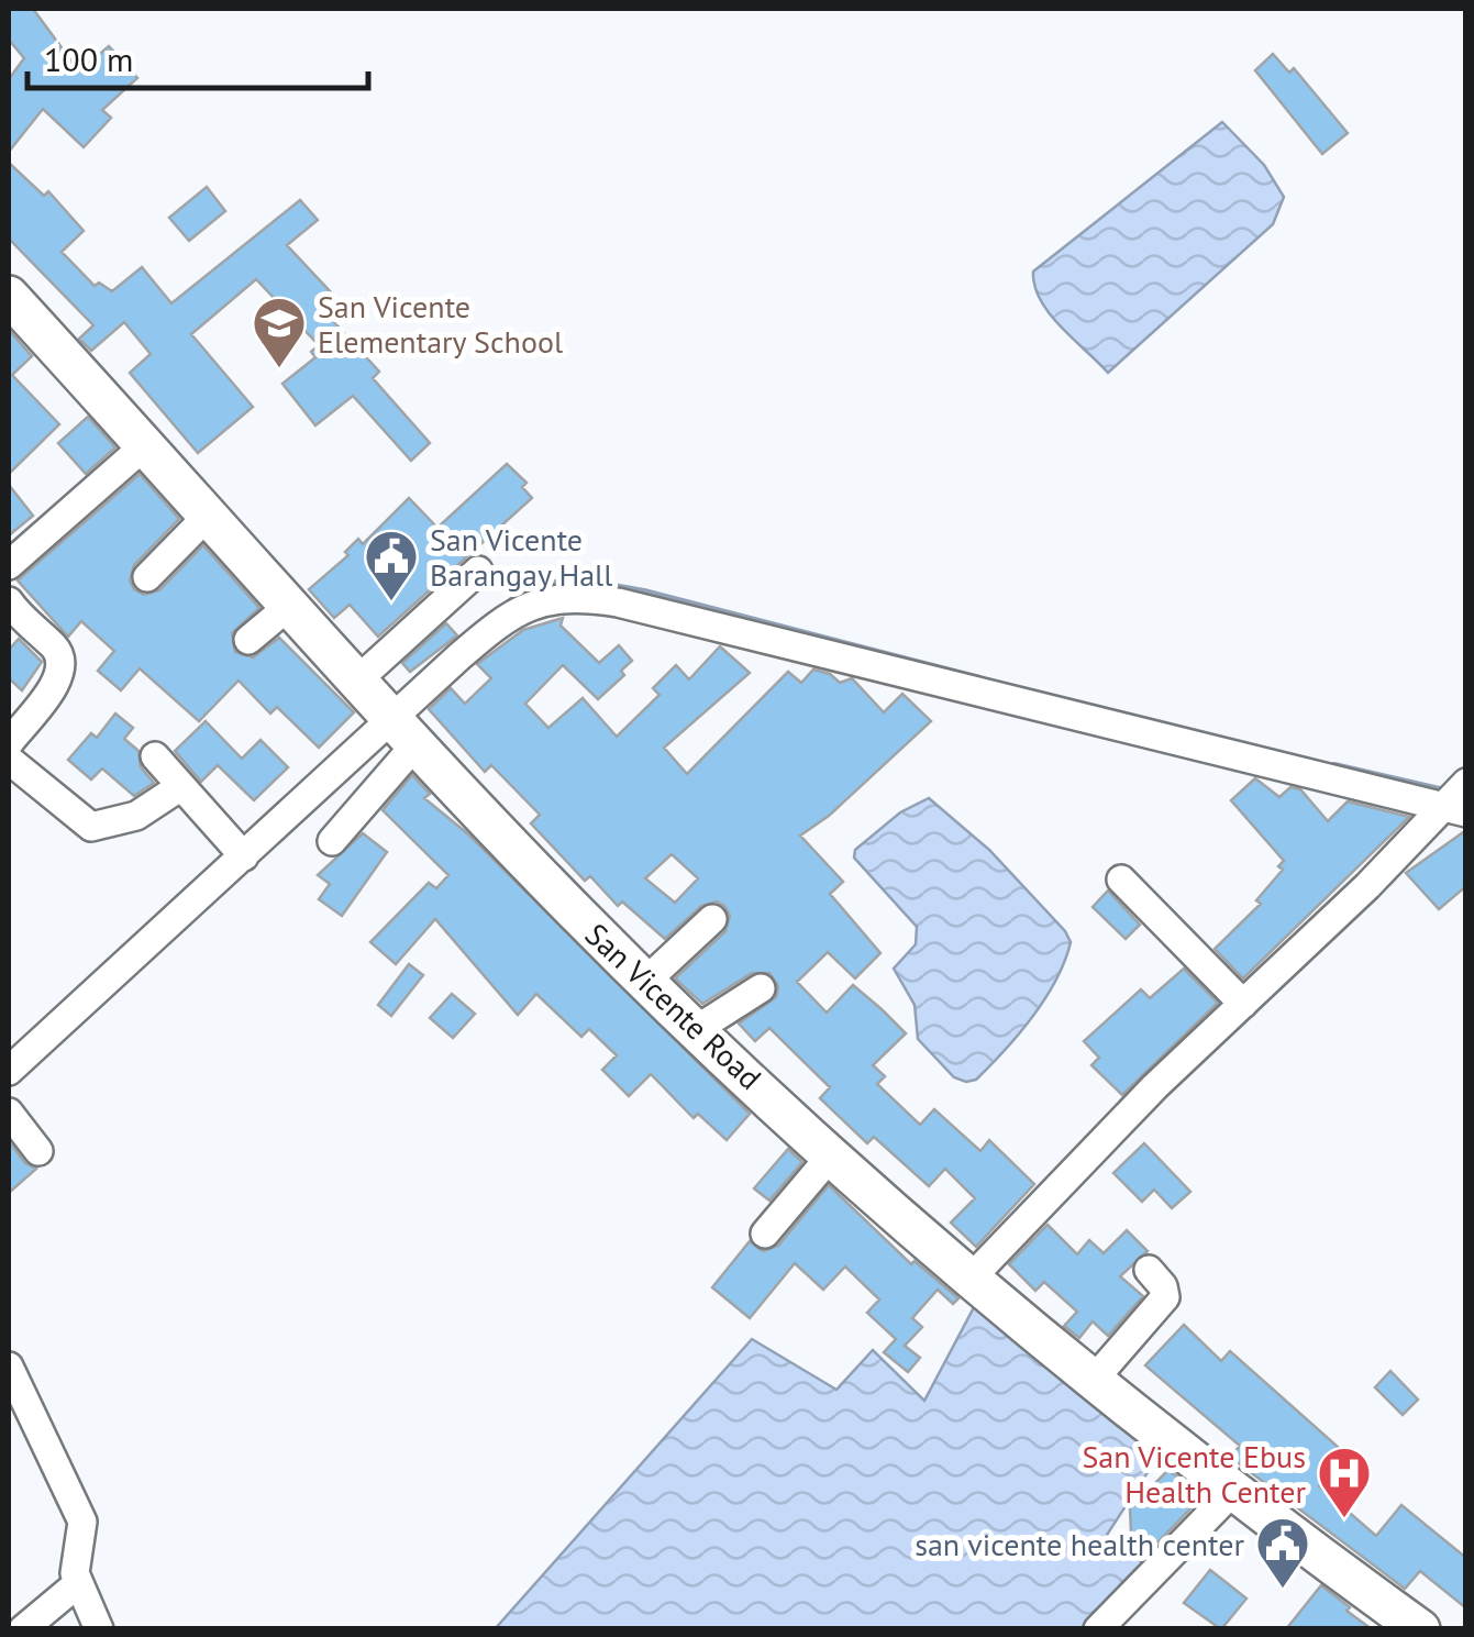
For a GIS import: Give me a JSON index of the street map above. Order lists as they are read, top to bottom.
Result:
{
  "streets": {
    "street": ["San Vicente Road"]
  },
  "places": {
    "school or university": ["San Vicente Elementary School"],
    "public building": ["San Vicente Barangay Hall", "san vicente health center"],
    "hospital": ["San Vicente Ebus Health Center"]
  },
  "scale_bar": "100 m"
}
